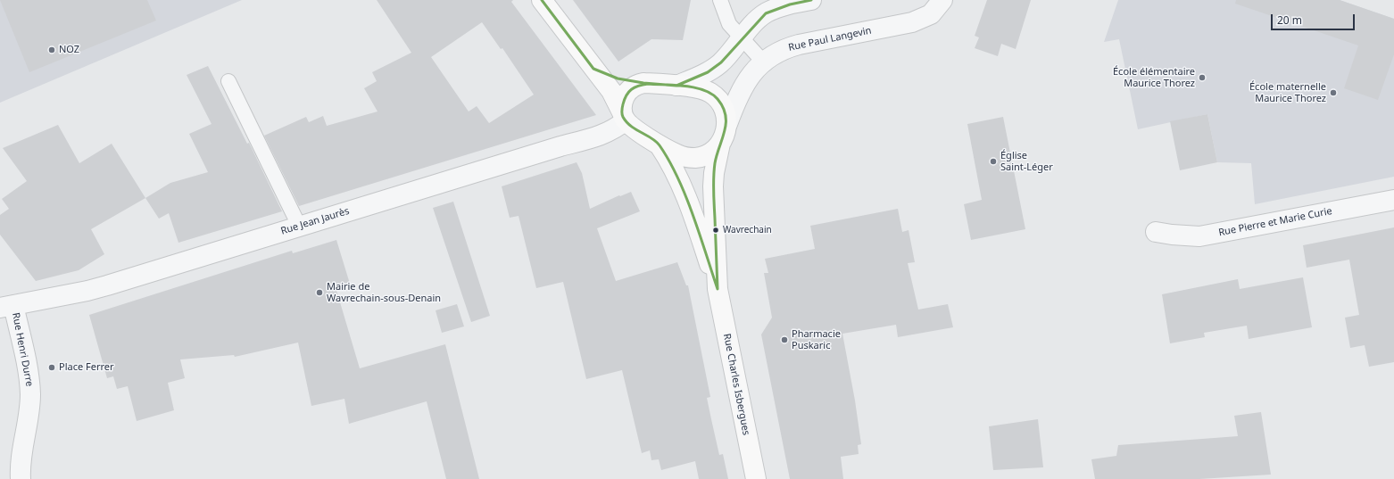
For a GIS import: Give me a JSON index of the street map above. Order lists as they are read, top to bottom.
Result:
{
  "streets": {
    "main road": ["Rue Charles Isbergues"],
    "street": [
      "Rue Paul Langevin",
      "Rue Jean Jaurès",
      "Rue Pierre et Marie Curie",
      "Rue Henri Durre"
    ]
  },
  "crossings": [
    ["Rue Paul Langevin", "Rue Jean Jaurès"],
    ["Rue Paul Langevin", "Rue Charles Isbergues"],
    ["Rue Jean Jaurès", "Rue Henri Durre"],
    ["Rue Jean Jaurès", "Rue Charles Isbergues"]
  ],
  "places": [
    "NOZ",
    "École élémentaire Maurice Thorez",
    "École maternelle Maurice Thorez",
    "Église Saint-Léger",
    "Wavrechain",
    "Mairie de Wavrechain-sous-Denain",
    "Pharmacie Puskaric",
    "Place Ferrer"
  ],
  "scale_bar": "20 m"
}
